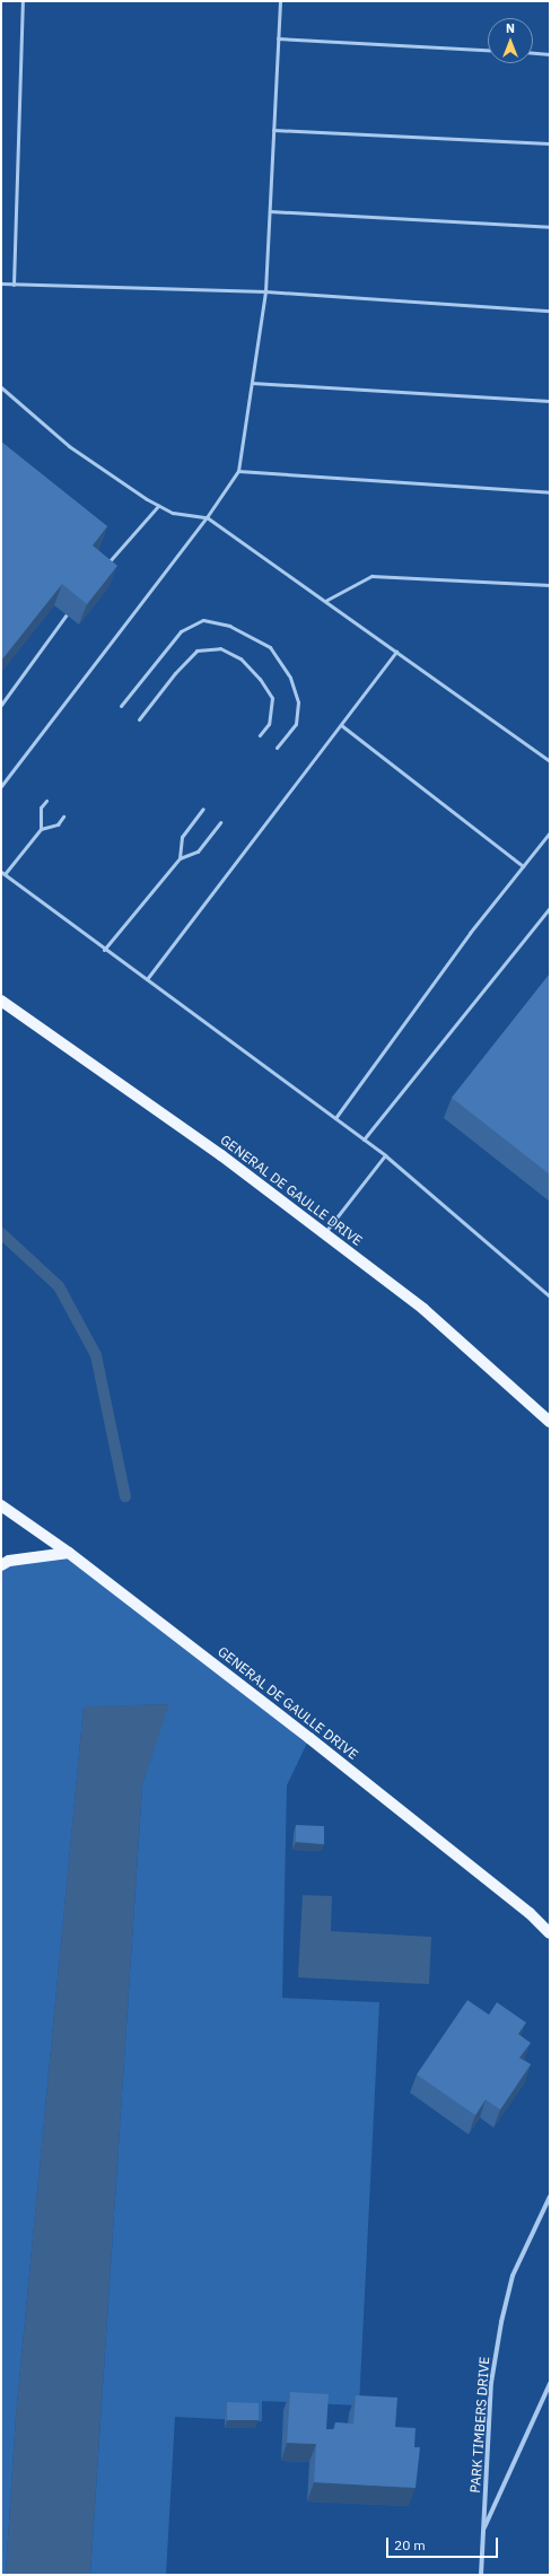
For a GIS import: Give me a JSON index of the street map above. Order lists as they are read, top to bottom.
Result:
{
  "streets": {
    "main road": ["GENERAL DE GAULLE DRIVE"],
    "street": ["PARK TIMBERS DRIVE"]
  },
  "scale_bar": "20 m",
  "north": "top"
}
